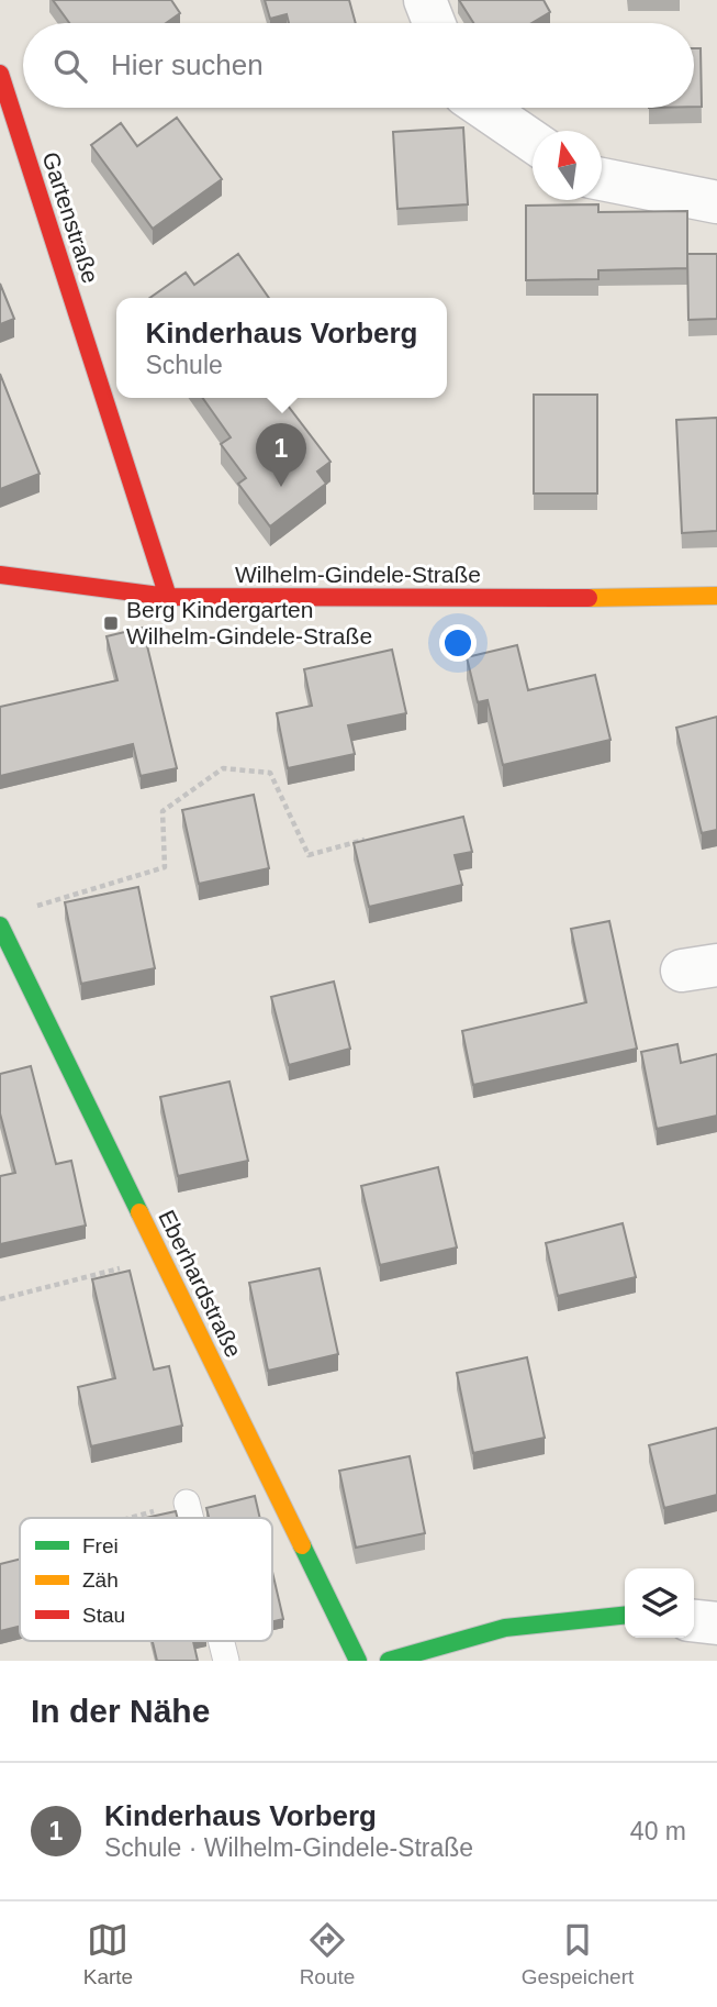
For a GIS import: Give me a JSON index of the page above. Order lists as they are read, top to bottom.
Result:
{
  "streets": {
    "street": ["Gartenstraße", "Wilhelm-Gindele-Straße", "Eberhardstraße"]
  },
  "crossings": [
    ["Gartenstraße", "Wilhelm-Gindele-Straße"]
  ],
  "places": {
    "transit": ["Berg Kindergarten Wilhelm-Gindele-Straße"]
  },
  "legend": ["Frei", "Zäh", "Stau"],
  "north": "top",
  "page": {
    "search": "Hier suchen",
    "popup": ["Kinderhaus Vorberg", "Schule"],
    "pins": "1",
    "heading": "In der Nähe",
    "list": [
      {
        "mark": "1",
        "name": "Kinderhaus Vorberg",
        "note": "Schule · Wilhelm-Gindele-Straße",
        "value": "40 m"
      }
    ],
    "nav": ["Karte", "Route", "Gespeichert"]
  }
}
